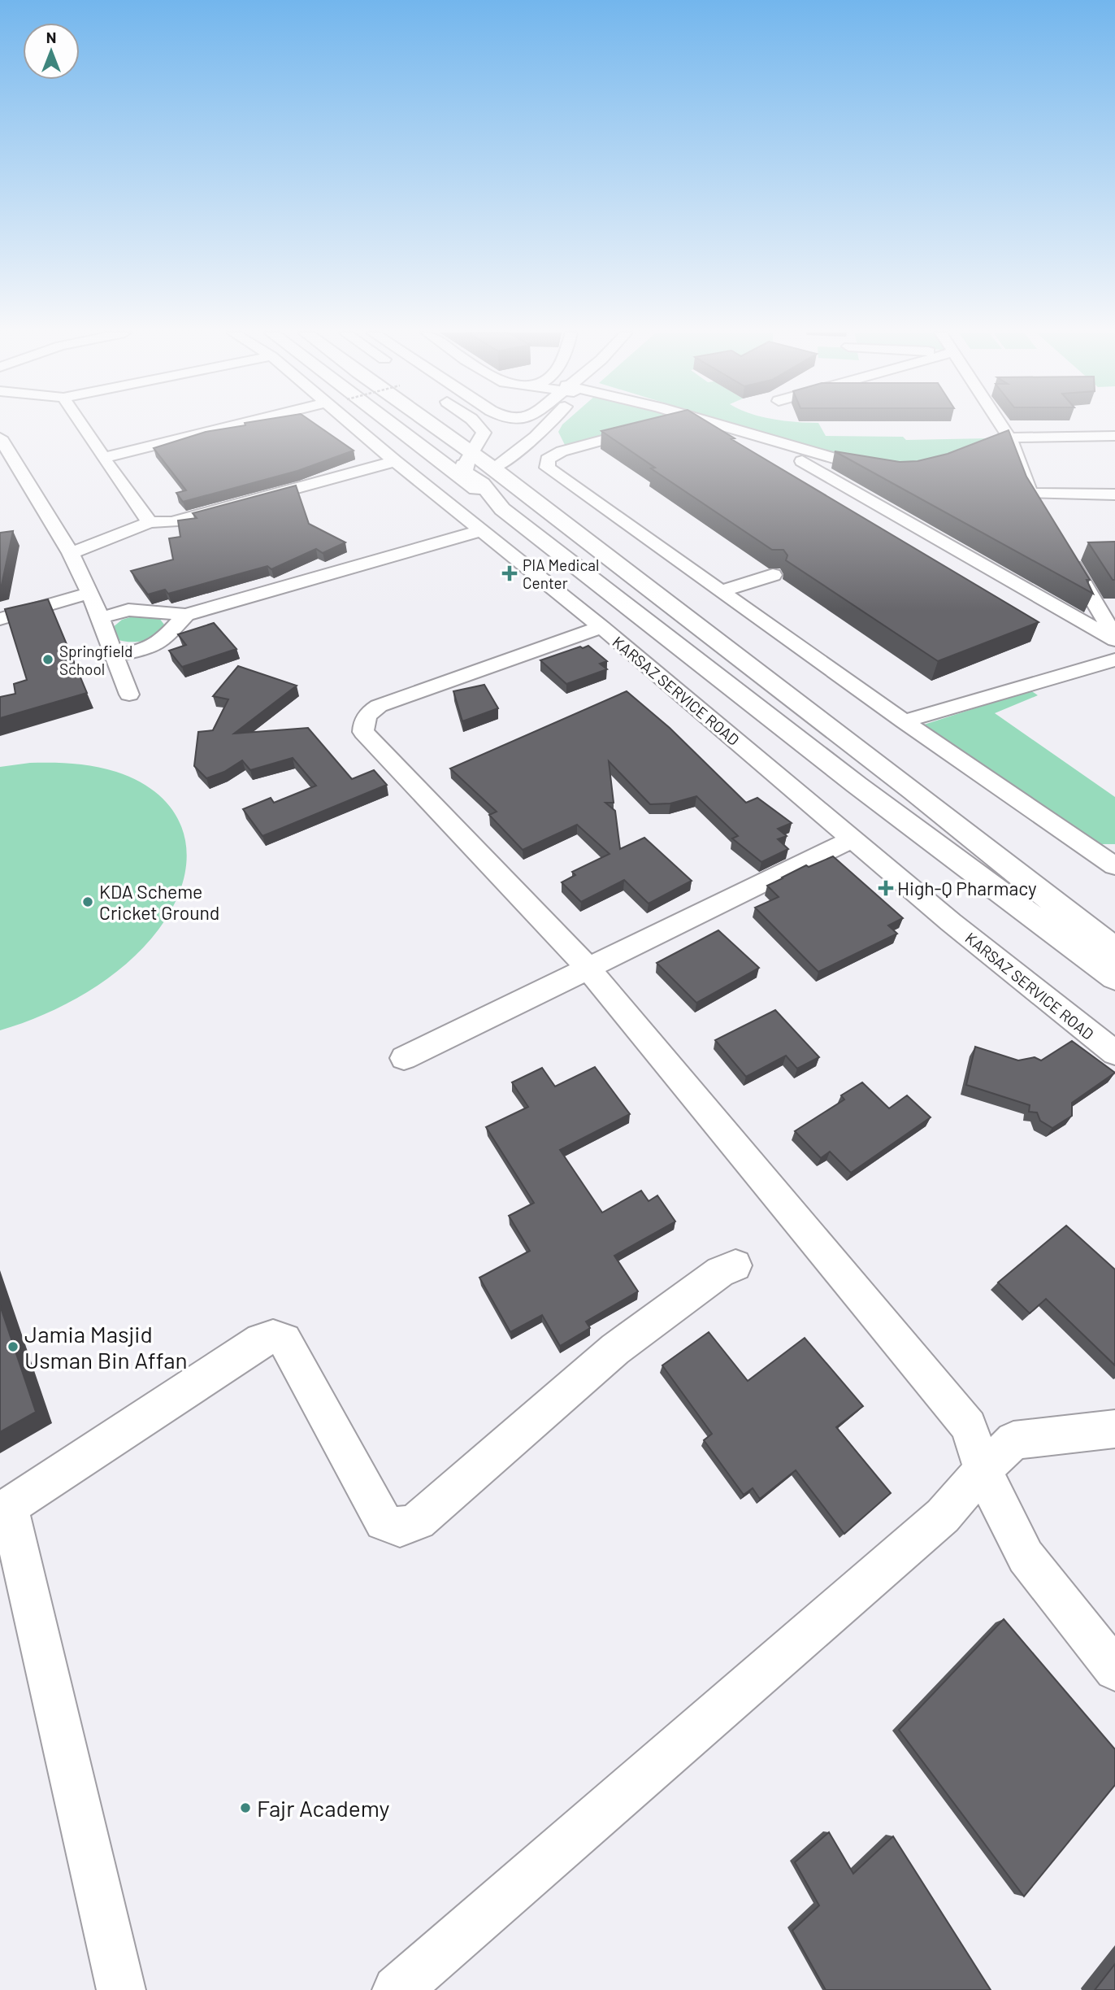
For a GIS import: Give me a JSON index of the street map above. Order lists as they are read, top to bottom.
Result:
{
  "streets": {
    "street": ["KARSAZ SERVICE ROAD"]
  },
  "places": {
    "health": ["PIA Medical Center", "High-Q Pharmacy"],
    "other": [
      "Springfield School",
      "KDA Scheme Cricket Ground",
      "Jamia Masjid Usman Bin Affan",
      "Fajr Academy"
    ]
  },
  "north": "top"
}
